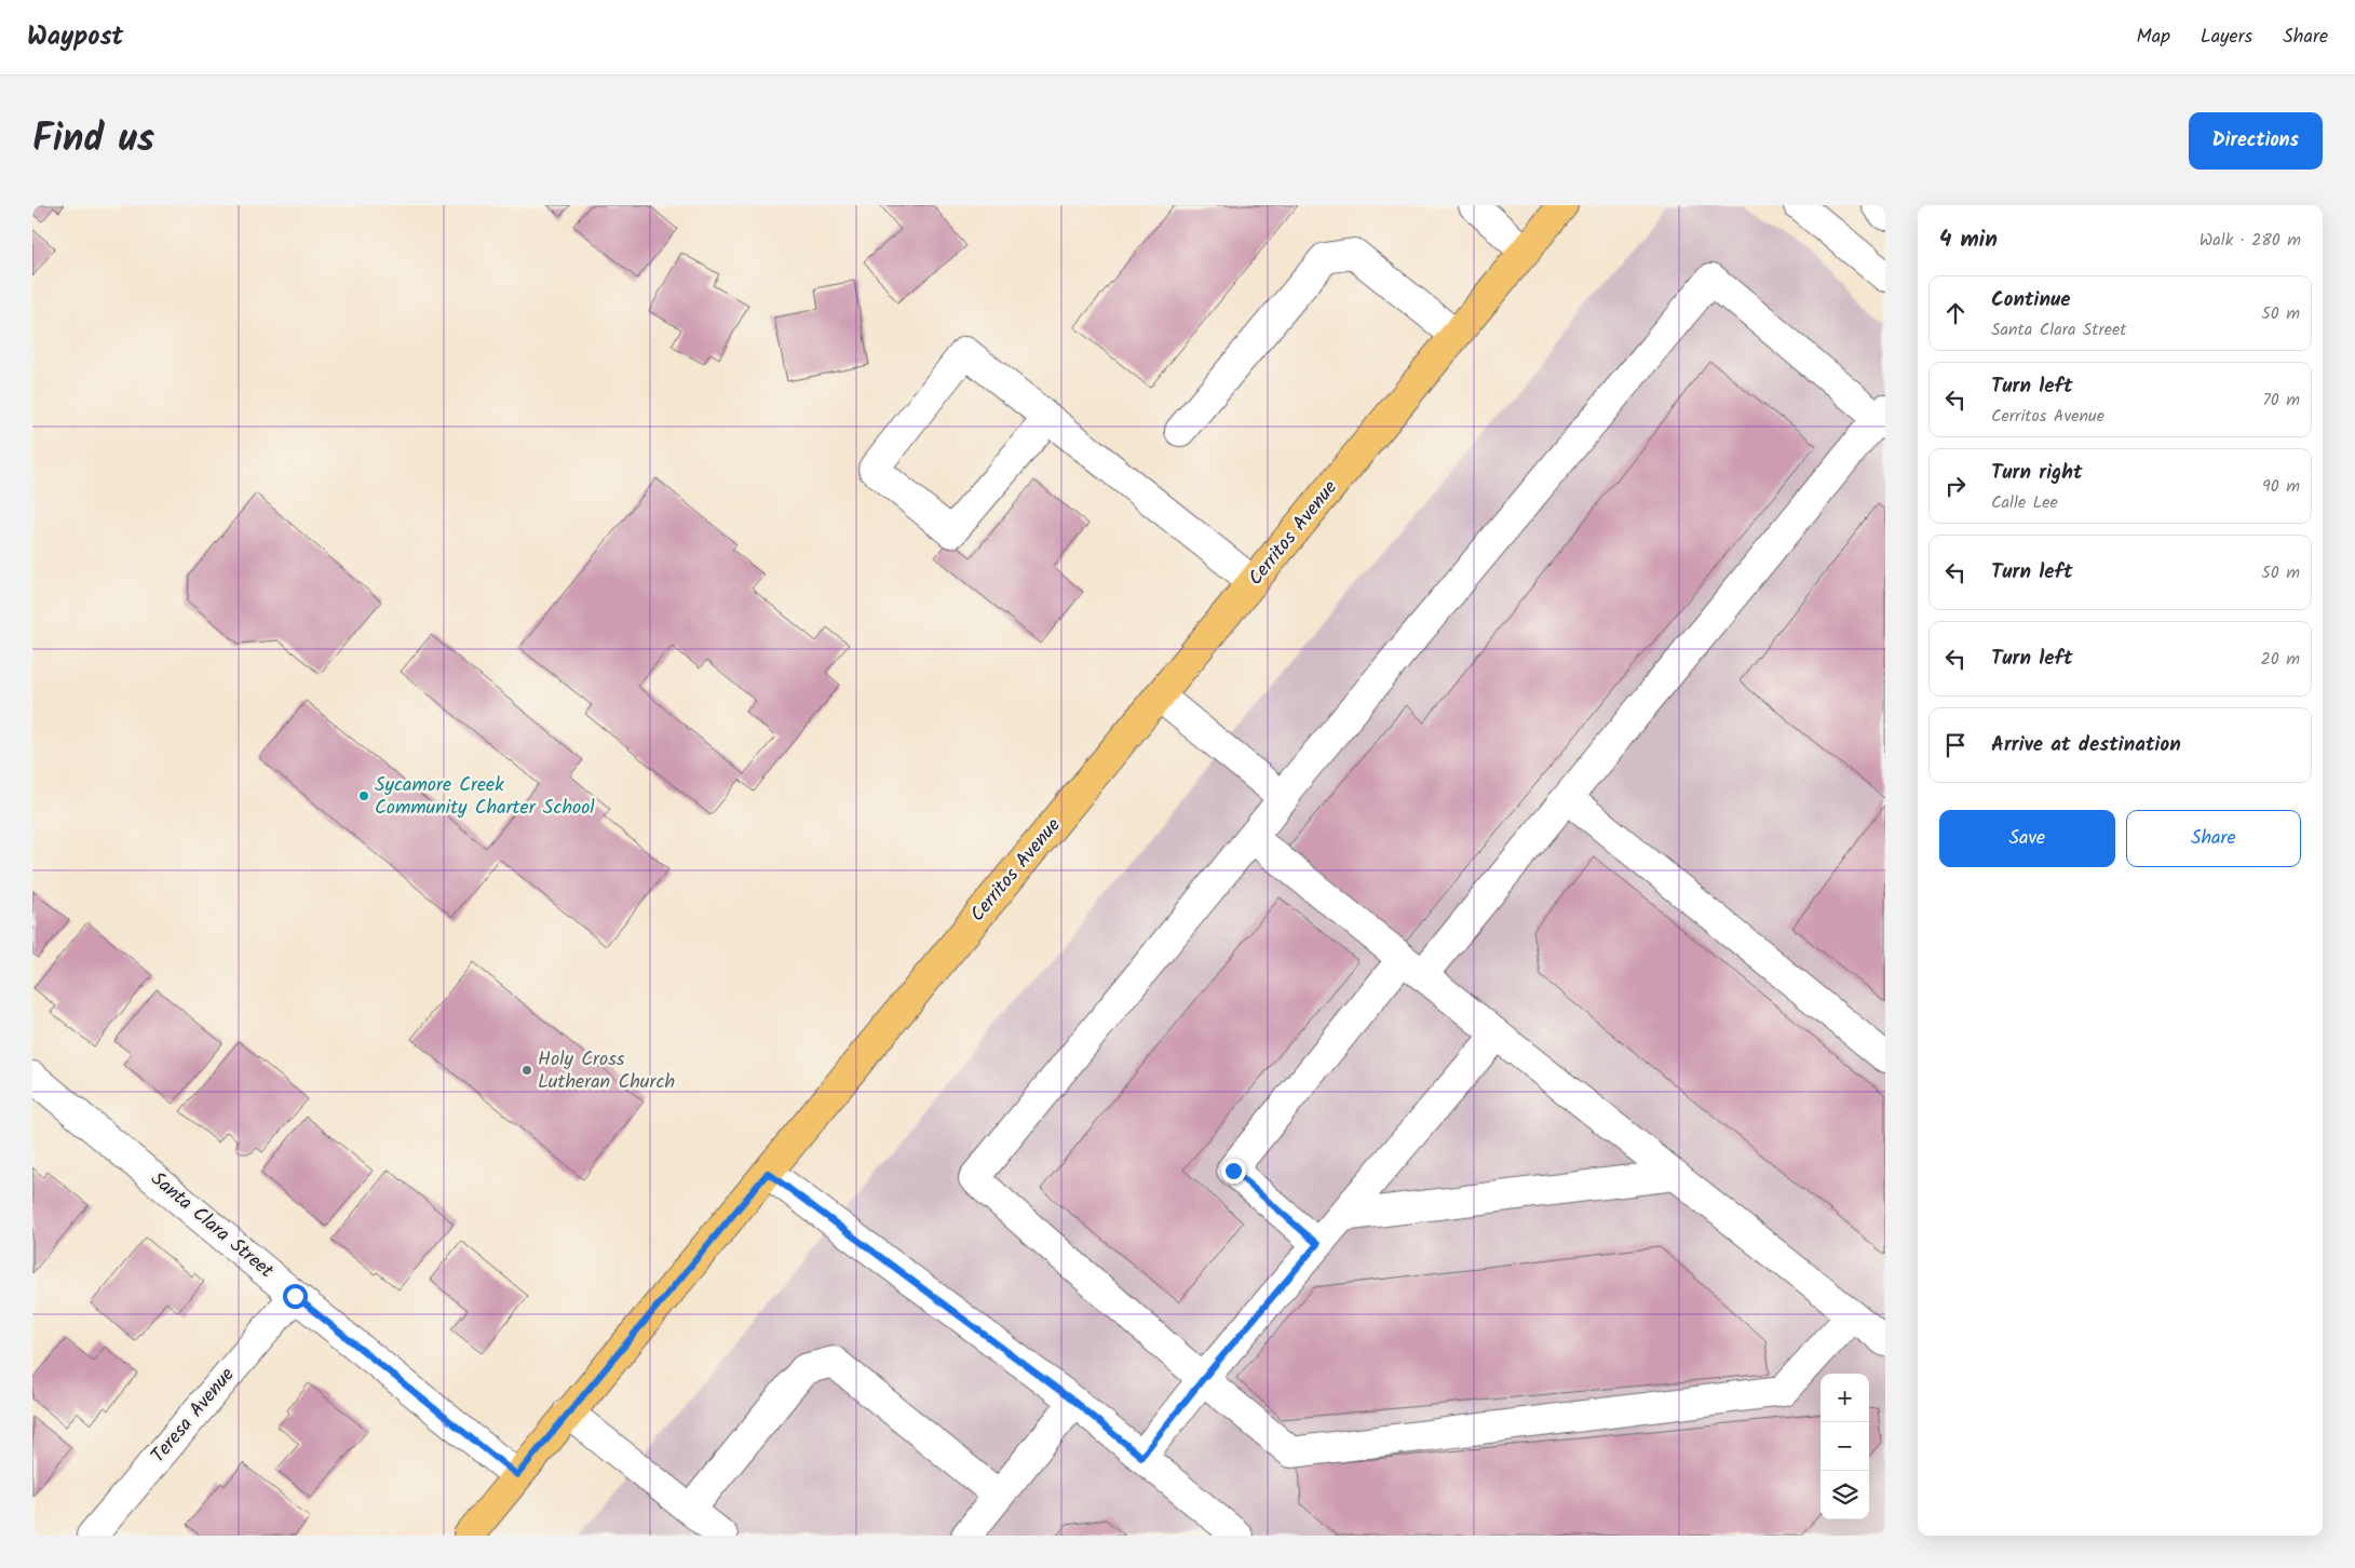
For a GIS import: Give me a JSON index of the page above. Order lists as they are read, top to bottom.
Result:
{
  "streets": {
    "main road": ["Cerritos Avenue"],
    "street": ["Santa Clara Street", "Teresa Avenue"]
  },
  "crossings": [
    ["Cerritos Avenue", "Santa Clara Street"],
    ["Santa Clara Street", "Teresa Avenue"]
  ],
  "places": ["Sycamore Creek Community Charter School", "Holy Cross Lutheran Church"],
  "page": {
    "header": "Waypost",
    "nav": ["Map", "Layers", "Share"],
    "title": "Find us",
    "buttons": [
      "Directions",
      ["Save", "Share"]
    ],
    "heading": ["4 min", "Walk · 280 m"],
    "list": [
      ["Continue", "Santa Clara Street", "50 m"],
      ["Turn left", "Cerritos Avenue", "70 m"],
      ["Turn right", "Calle Lee", "90 m"],
      ["Turn left", "50 m"],
      ["Turn left", "20 m"],
      "Arrive at destination"
    ],
    "map_buttons": ["+", "−"]
  }
}
